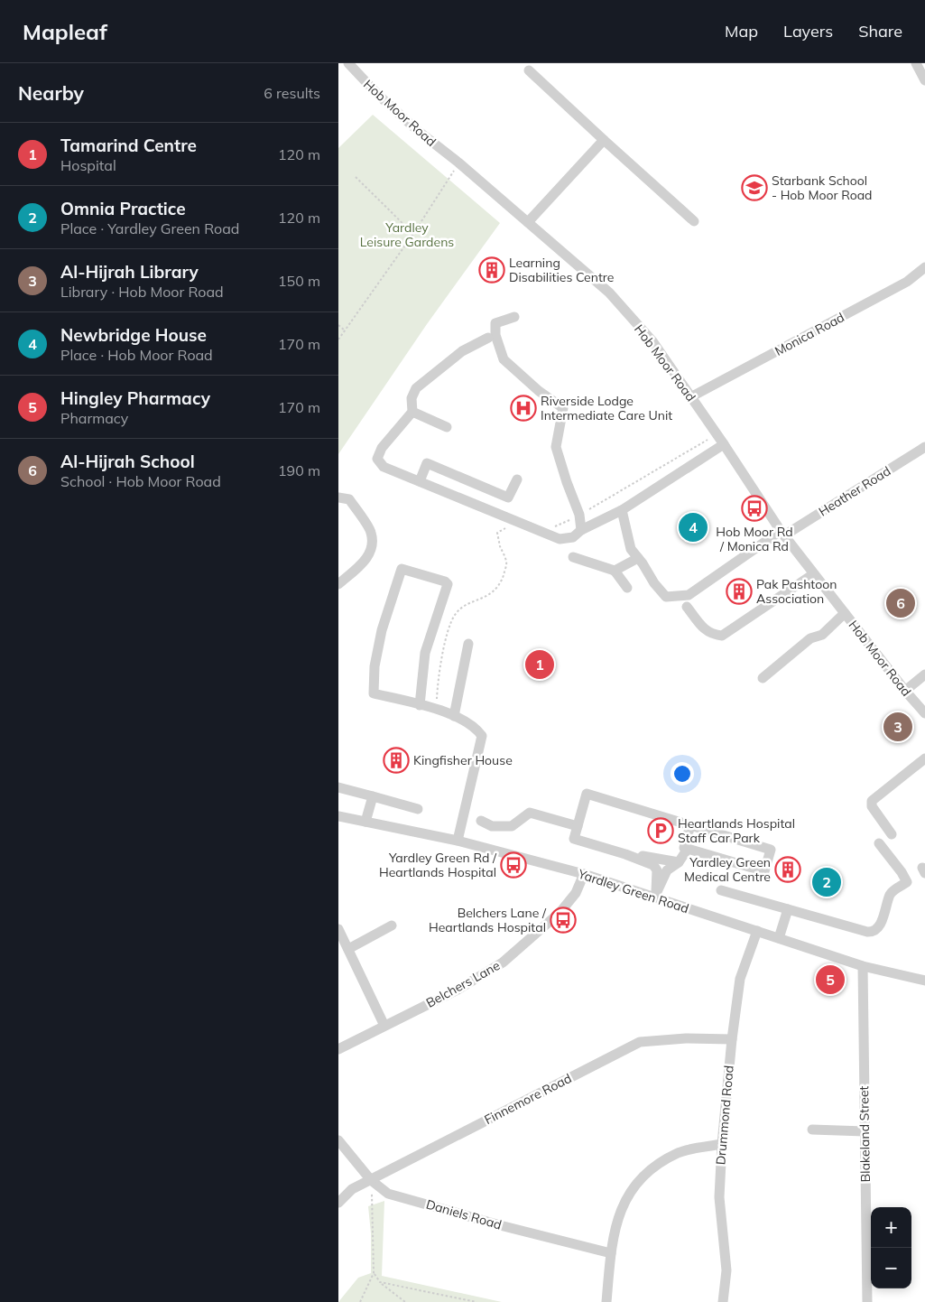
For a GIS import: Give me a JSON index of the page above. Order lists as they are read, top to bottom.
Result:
{
  "streets": {
    "street": [
      "Hob Moor Road",
      "Monica Road",
      "Heather Road",
      "Yardley Green Road",
      "Belchers Lane",
      "Finnemore Road",
      "Drummond Road",
      "Blakeland Street",
      "Daniels Road"
    ]
  },
  "crossings": [
    ["Hob Moor Road", "Monica Road"],
    ["Hob Moor Road", "Heather Road"],
    ["Yardley Green Road", "Belchers Lane"],
    ["Yardley Green Road", "Drummond Road"],
    ["Yardley Green Road", "Blakeland Street"],
    ["Finnemore Road", "Drummond Road"],
    ["Finnemore Road", "Daniels Road"]
  ],
  "parks": ["Yardley Leisure Gardens"],
  "places": {
    "school or university": ["Starbank School - Hob Moor Road"],
    "building": [
      "Learning Disabilities Centre",
      "Pak Pashtoon Association",
      "Kingfisher House",
      "Yardley Green Medical Centre"
    ],
    "hospital": ["Riverside Lodge Intermediate Care Unit"],
    "bus stop": ["Hob Moor Rd / Monica Rd", "Yardley Green Rd / Heartlands Hospital", "Belchers Lane / Heartlands Hospital"],
    "parking": ["Heartlands Hospital Staff Car Park"]
  },
  "page": {
    "header": "Mapleaf",
    "nav": ["Map", "Layers", "Share"],
    "heading": ["Nearby", "6 results"],
    "list": [
      {
        "mark": "1",
        "name": "Tamarind Centre",
        "note": "Hospital",
        "value": "120 m"
      },
      {
        "mark": "2",
        "name": "Omnia Practice",
        "note": "Place · Yardley Green Road",
        "value": "120 m"
      },
      {
        "mark": "3",
        "name": "Al-Hijrah Library",
        "note": "Library · Hob Moor Road",
        "value": "150 m"
      },
      {
        "mark": "4",
        "name": "Newbridge House",
        "note": "Place · Hob Moor Road",
        "value": "170 m"
      },
      {
        "mark": "5",
        "name": "Hingley Pharmacy",
        "note": "Pharmacy",
        "value": "170 m"
      },
      {
        "mark": "6",
        "name": "Al-Hijrah School",
        "note": "School · Hob Moor Road",
        "value": "190 m"
      }
    ],
    "pins": [
      "4",
      "6",
      "1",
      "3",
      "2",
      "5"
    ],
    "map_buttons": ["+", "−"]
  }
}
